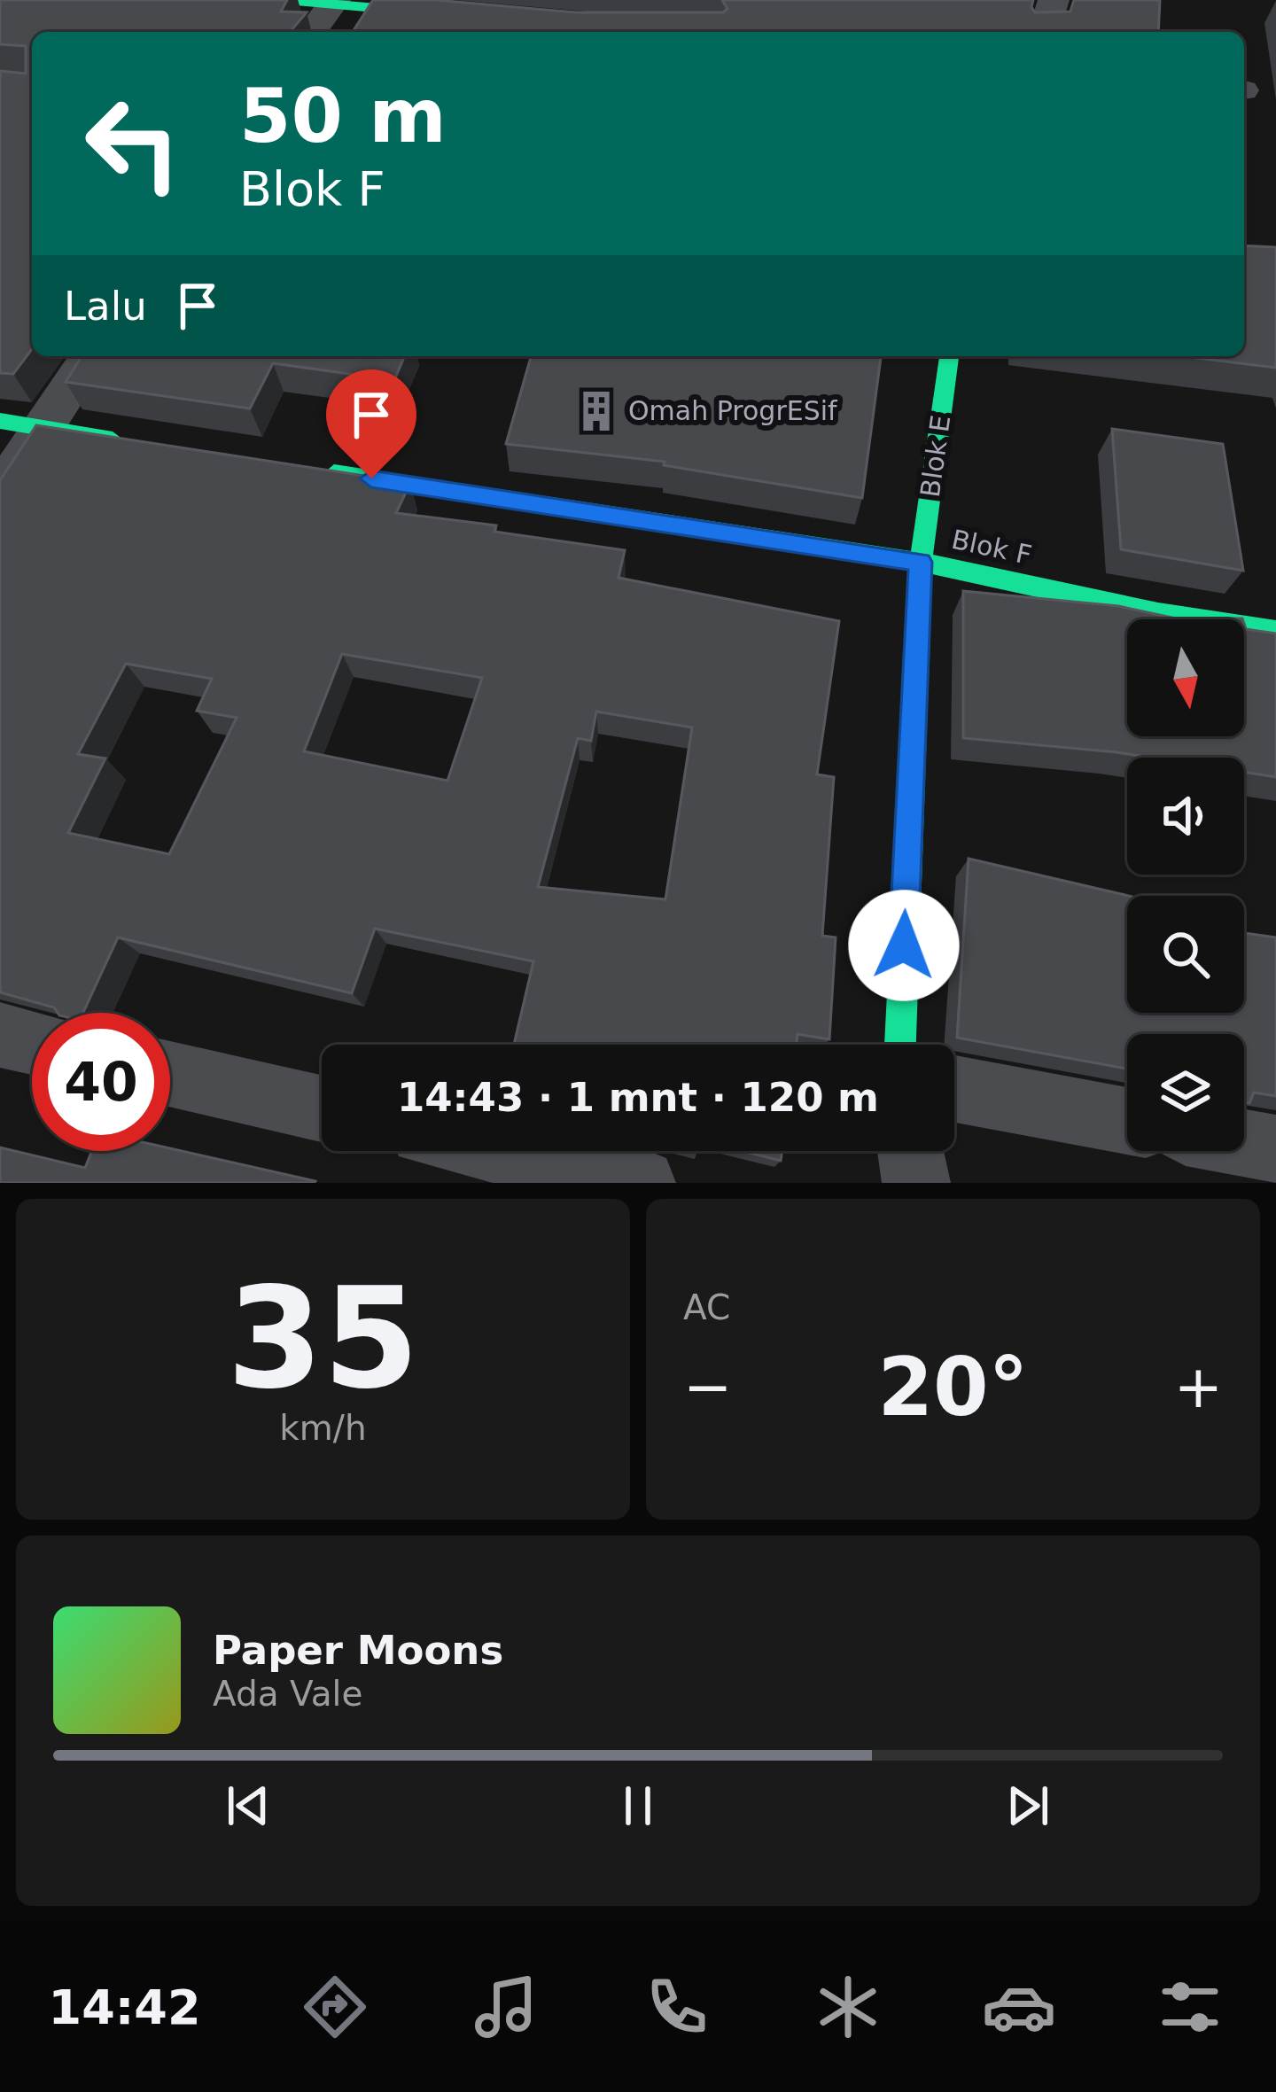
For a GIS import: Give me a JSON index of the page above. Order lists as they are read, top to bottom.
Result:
{
  "streets": {
    "street": ["Blok E", "Blok F"]
  },
  "crossings": [
    ["Blok E", "Blok F"]
  ],
  "places": {
    "building": ["Omah ProgrESif"]
  },
  "north": "bottom",
  "page": {
    "turn": ["50 m", "Blok F"],
    "then": "Lalu",
    "limit": "40",
    "trip": "14:43 · 1 mnt · 120 m",
    "tile": [
      ["35", "km/h"],
      "AC"
    ],
    "heat": ["−", "20°", "+"],
    "song": ["Paper Moons", "Ada Vale"],
    "tabs": "14:42"
  }
}
